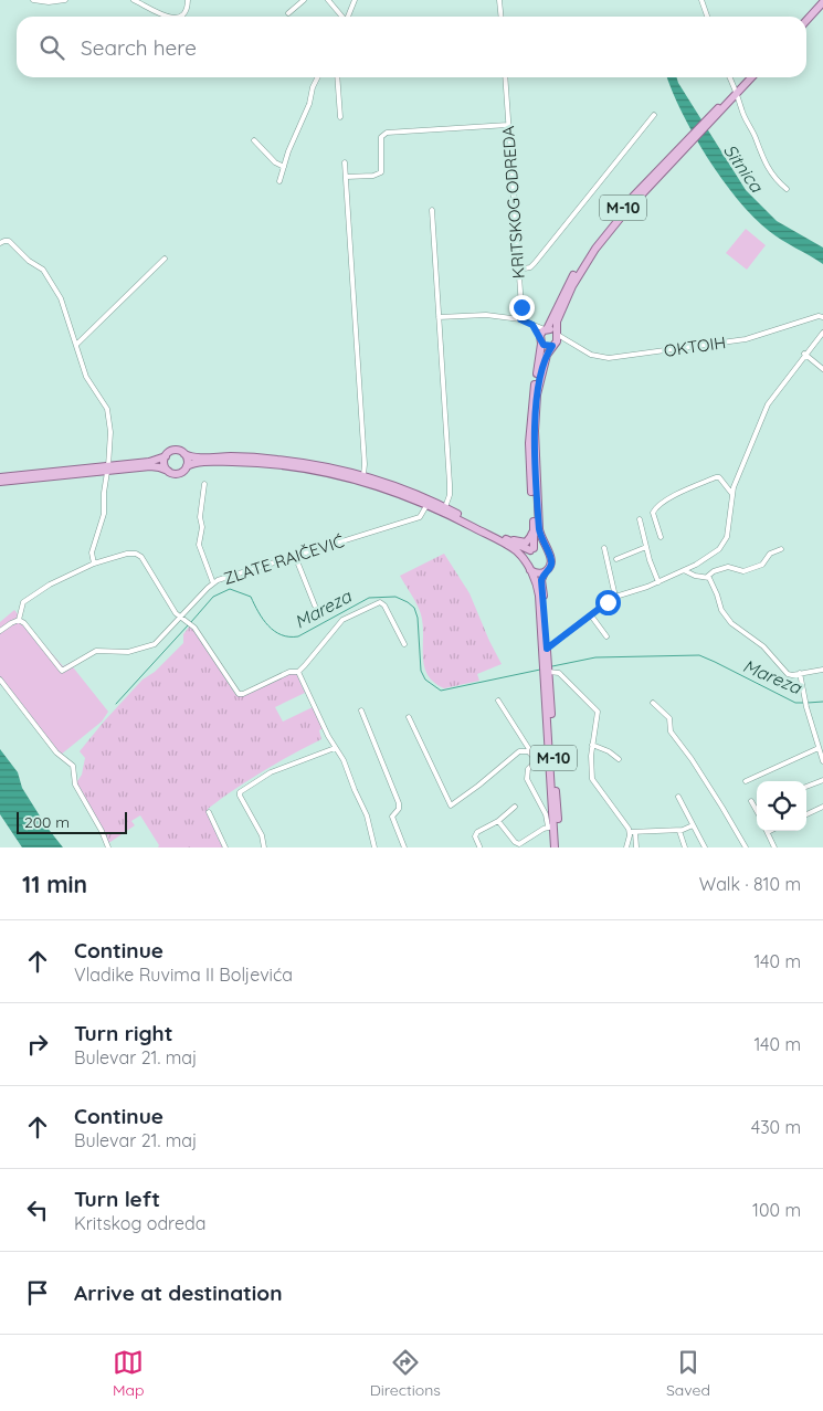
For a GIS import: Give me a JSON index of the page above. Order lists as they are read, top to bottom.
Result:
{
  "streets": {
    "main road": ["M-10"],
    "street": ["KRITSKOG ODREDA", "OKTOIH", "ZLATE RAIČEVIĆ"]
  },
  "crossings": [
    ["M-10", "OKTOIH"]
  ],
  "water": ["Sitnica", "Mareza"],
  "scale_bar": "200 m",
  "page": {
    "search": "Search here",
    "scale": "200 m",
    "heading": ["11 min", "Walk · 810 m"],
    "list": [
      ["Continue", "Vladike Ruvima II Boljevića", "140 m"],
      ["Turn right", "Bulevar 21. maj", "140 m"],
      ["Continue", "Bulevar 21. maj", "430 m"],
      ["Turn left", "Kritskog odreda", "100 m"],
      "Arrive at destination"
    ],
    "nav": ["Map", "Directions", "Saved"]
  }
}
